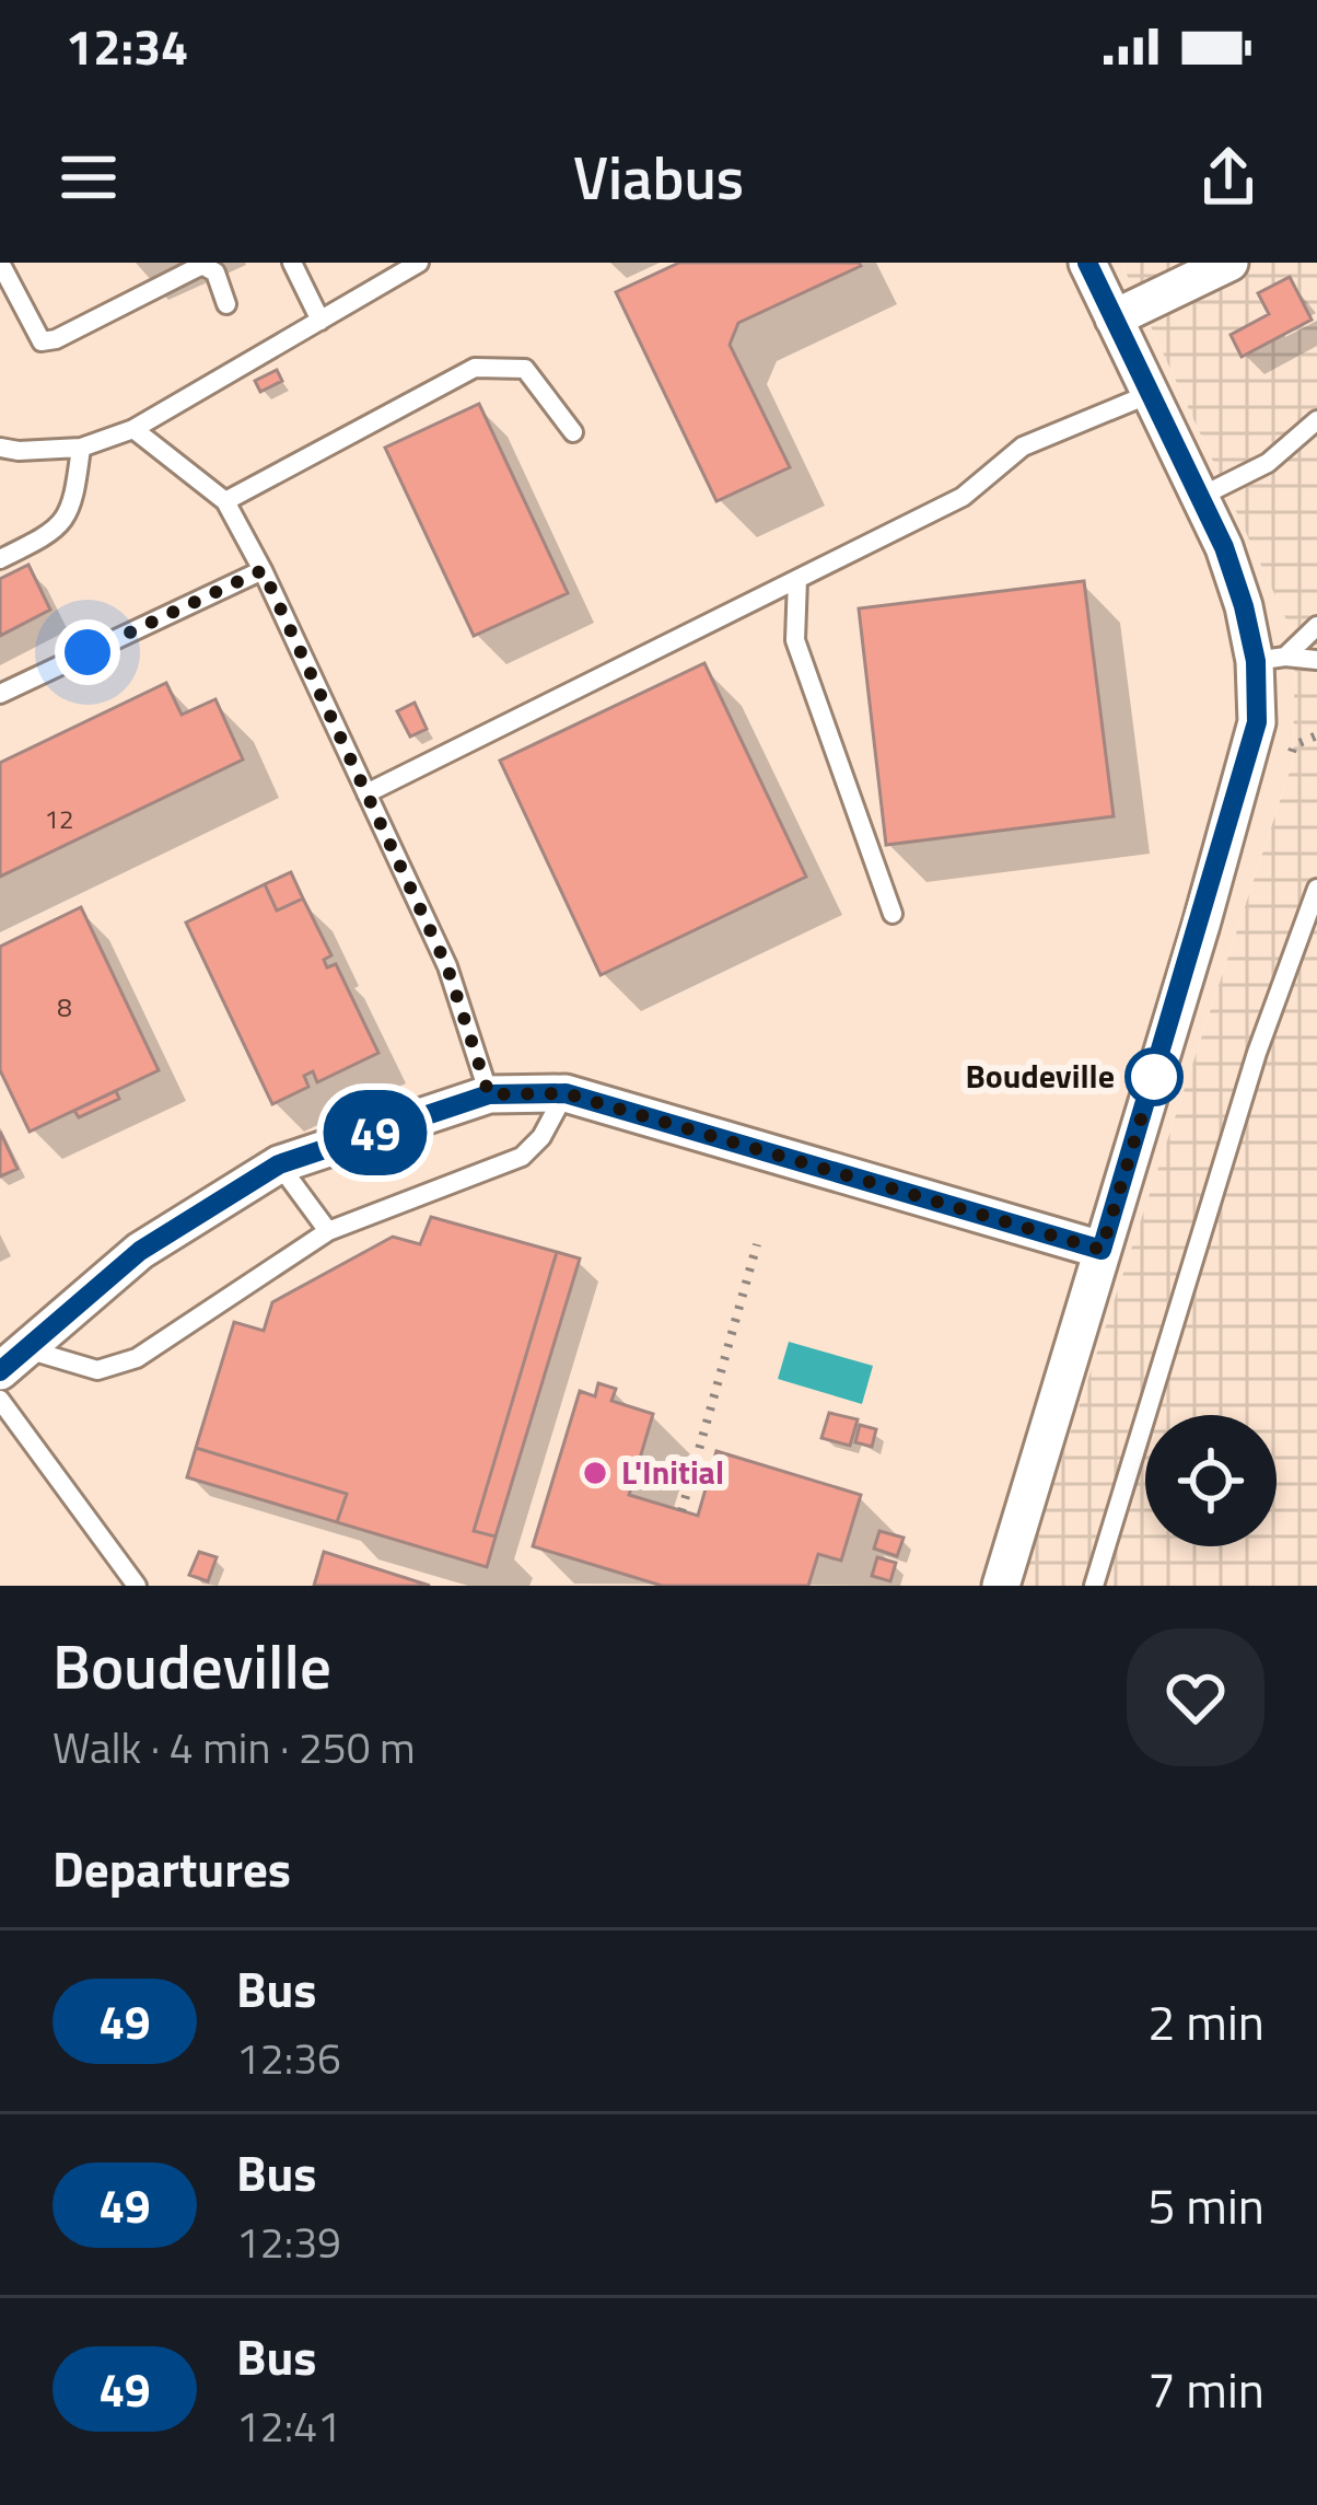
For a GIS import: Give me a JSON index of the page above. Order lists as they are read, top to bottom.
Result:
{
  "places": ["Boudeville", "L'Initial"],
  "lines": ["bus line 49"],
  "house_numbers": ["12", "8"],
  "page": {
    "status": "12:34",
    "header": "Viabus",
    "on_map": "49",
    "heading": [
      ["Boudeville", "Walk · 4 min · 250 m"],
      "Departures"
    ],
    "list": [
      {
        "mark": "49",
        "name": "Bus",
        "note": "12:36",
        "value": "2 min"
      },
      {
        "mark": "49",
        "name": "Bus",
        "note": "12:39",
        "value": "5 min"
      },
      {
        "mark": "49",
        "name": "Bus",
        "note": "12:41",
        "value": "7 min"
      }
    ]
  }
}
